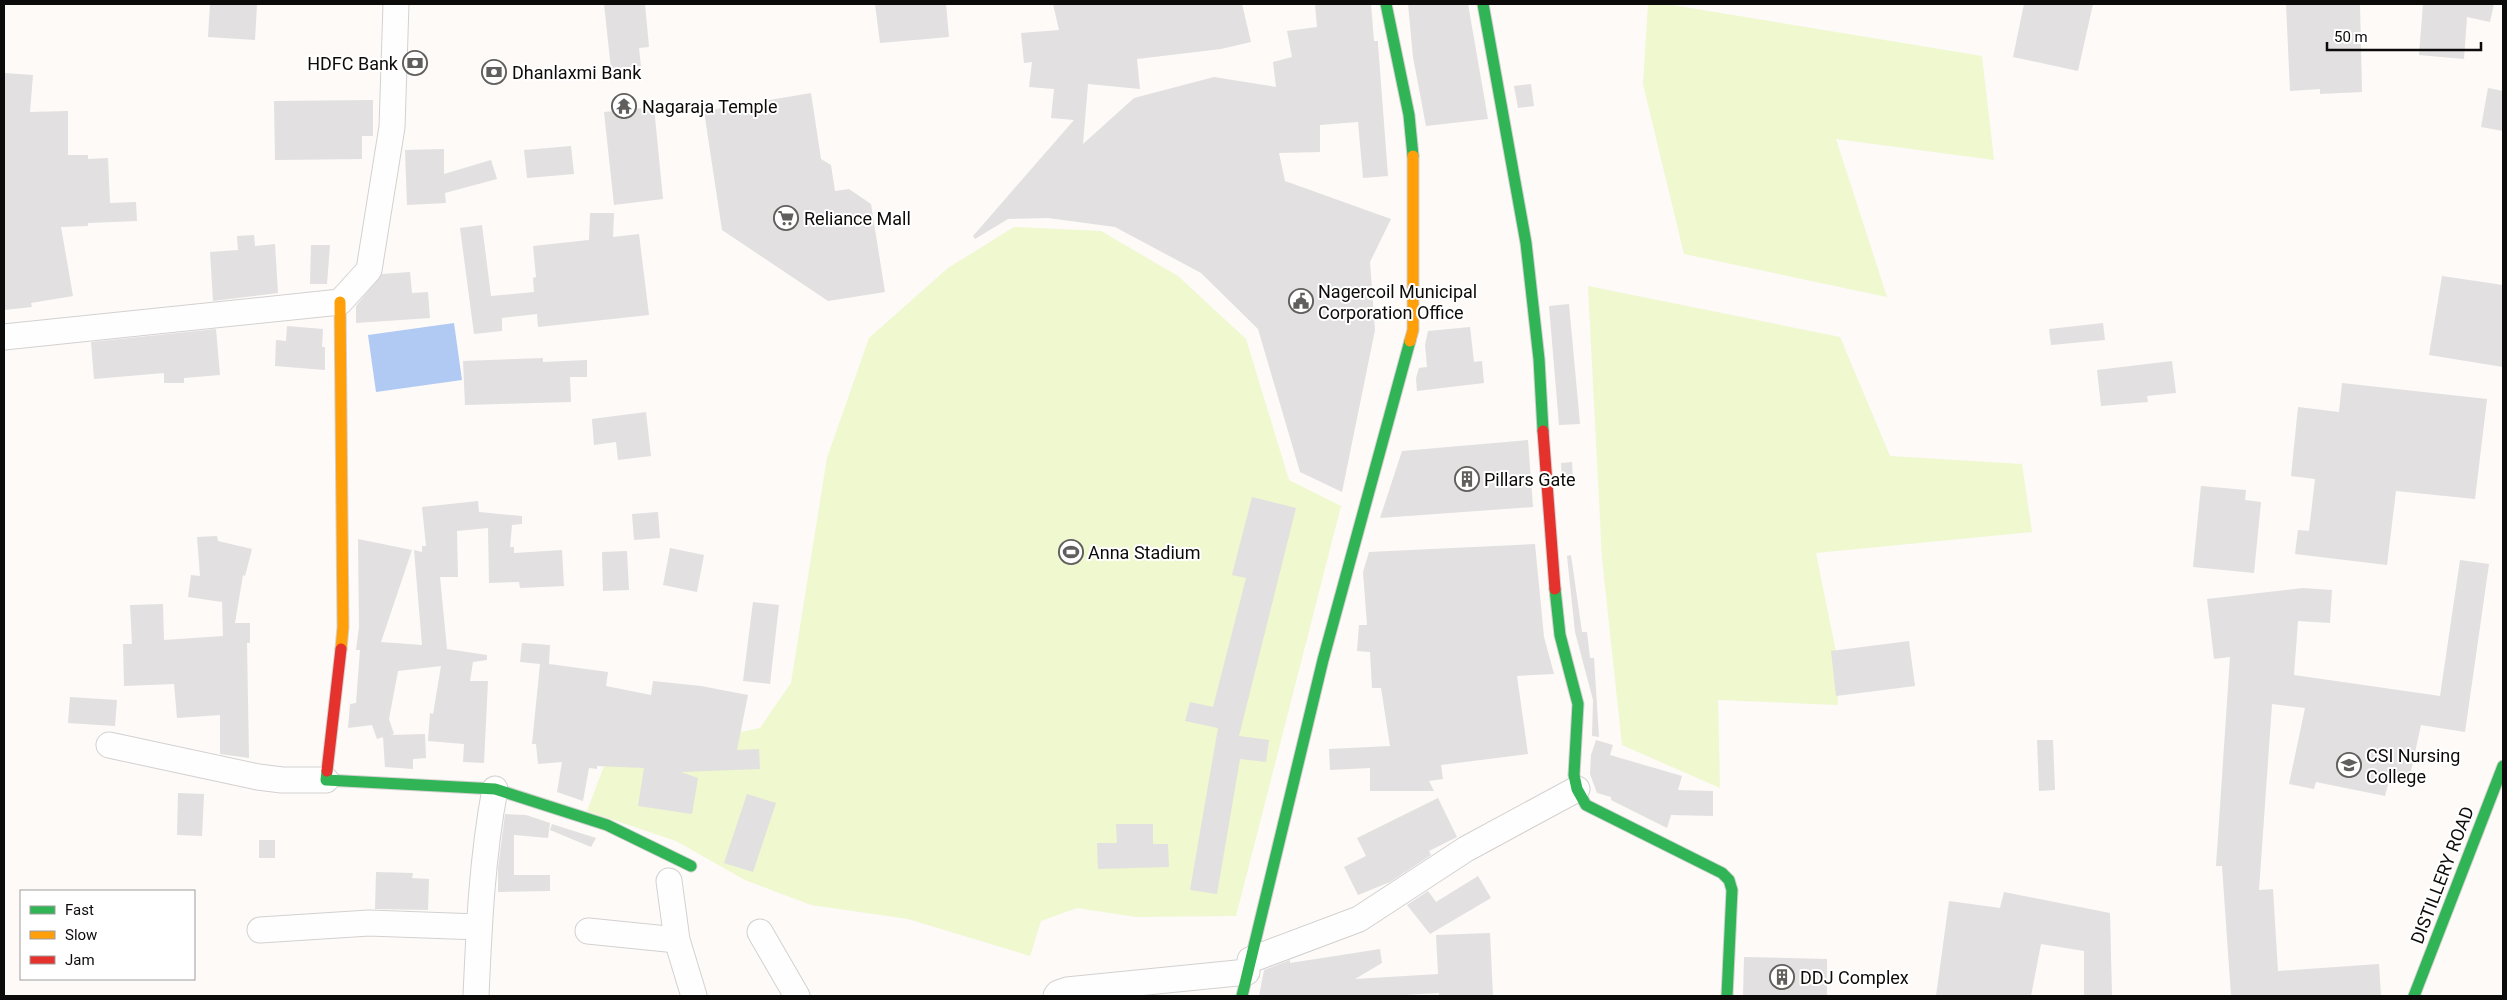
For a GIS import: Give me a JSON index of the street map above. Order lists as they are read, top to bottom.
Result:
{
  "streets": {
    "street": ["DISTILLERY ROAD"]
  },
  "places": {
    "bank": ["HDFC Bank", "Dhanlaxmi Bank"],
    "temple": ["Nagaraja Temple"],
    "supermarket": ["Reliance Mall"],
    "public building": ["Nagercoil Municipal Corporation Office"],
    "building": ["Pillars Gate", "DDJ Complex"],
    "sports": ["Anna Stadium"],
    "school or university": ["CSI Nursing College"]
  },
  "legend": ["Fast", "Slow", "Jam"],
  "scale_bar": "50 m"
}
